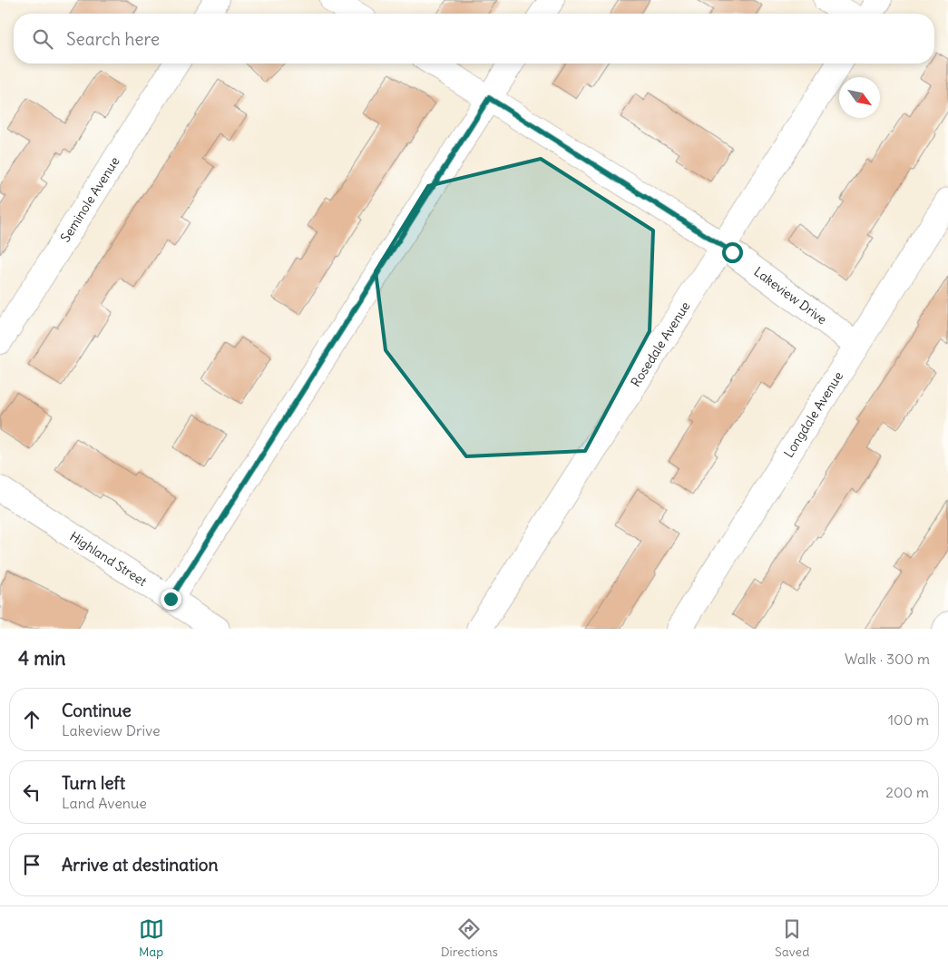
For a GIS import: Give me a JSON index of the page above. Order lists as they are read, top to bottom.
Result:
{
  "streets": {
    "street": [
      "Seminole Avenue",
      "Lakeview Drive",
      "Rosedale Avenue",
      "Longdale Avenue",
      "Highland Street"
    ]
  },
  "crossings": [
    ["Lakeview Drive", "Rosedale Avenue"],
    ["Lakeview Drive", "Longdale Avenue"]
  ],
  "north": "bottom right",
  "page": {
    "search": "Search here",
    "heading": ["4 min", "Walk · 300 m"],
    "list": [
      ["Continue", "Lakeview Drive", "100 m"],
      ["Turn left", "Land Avenue", "200 m"],
      "Arrive at destination"
    ],
    "nav": ["Map", "Directions", "Saved"]
  }
}
